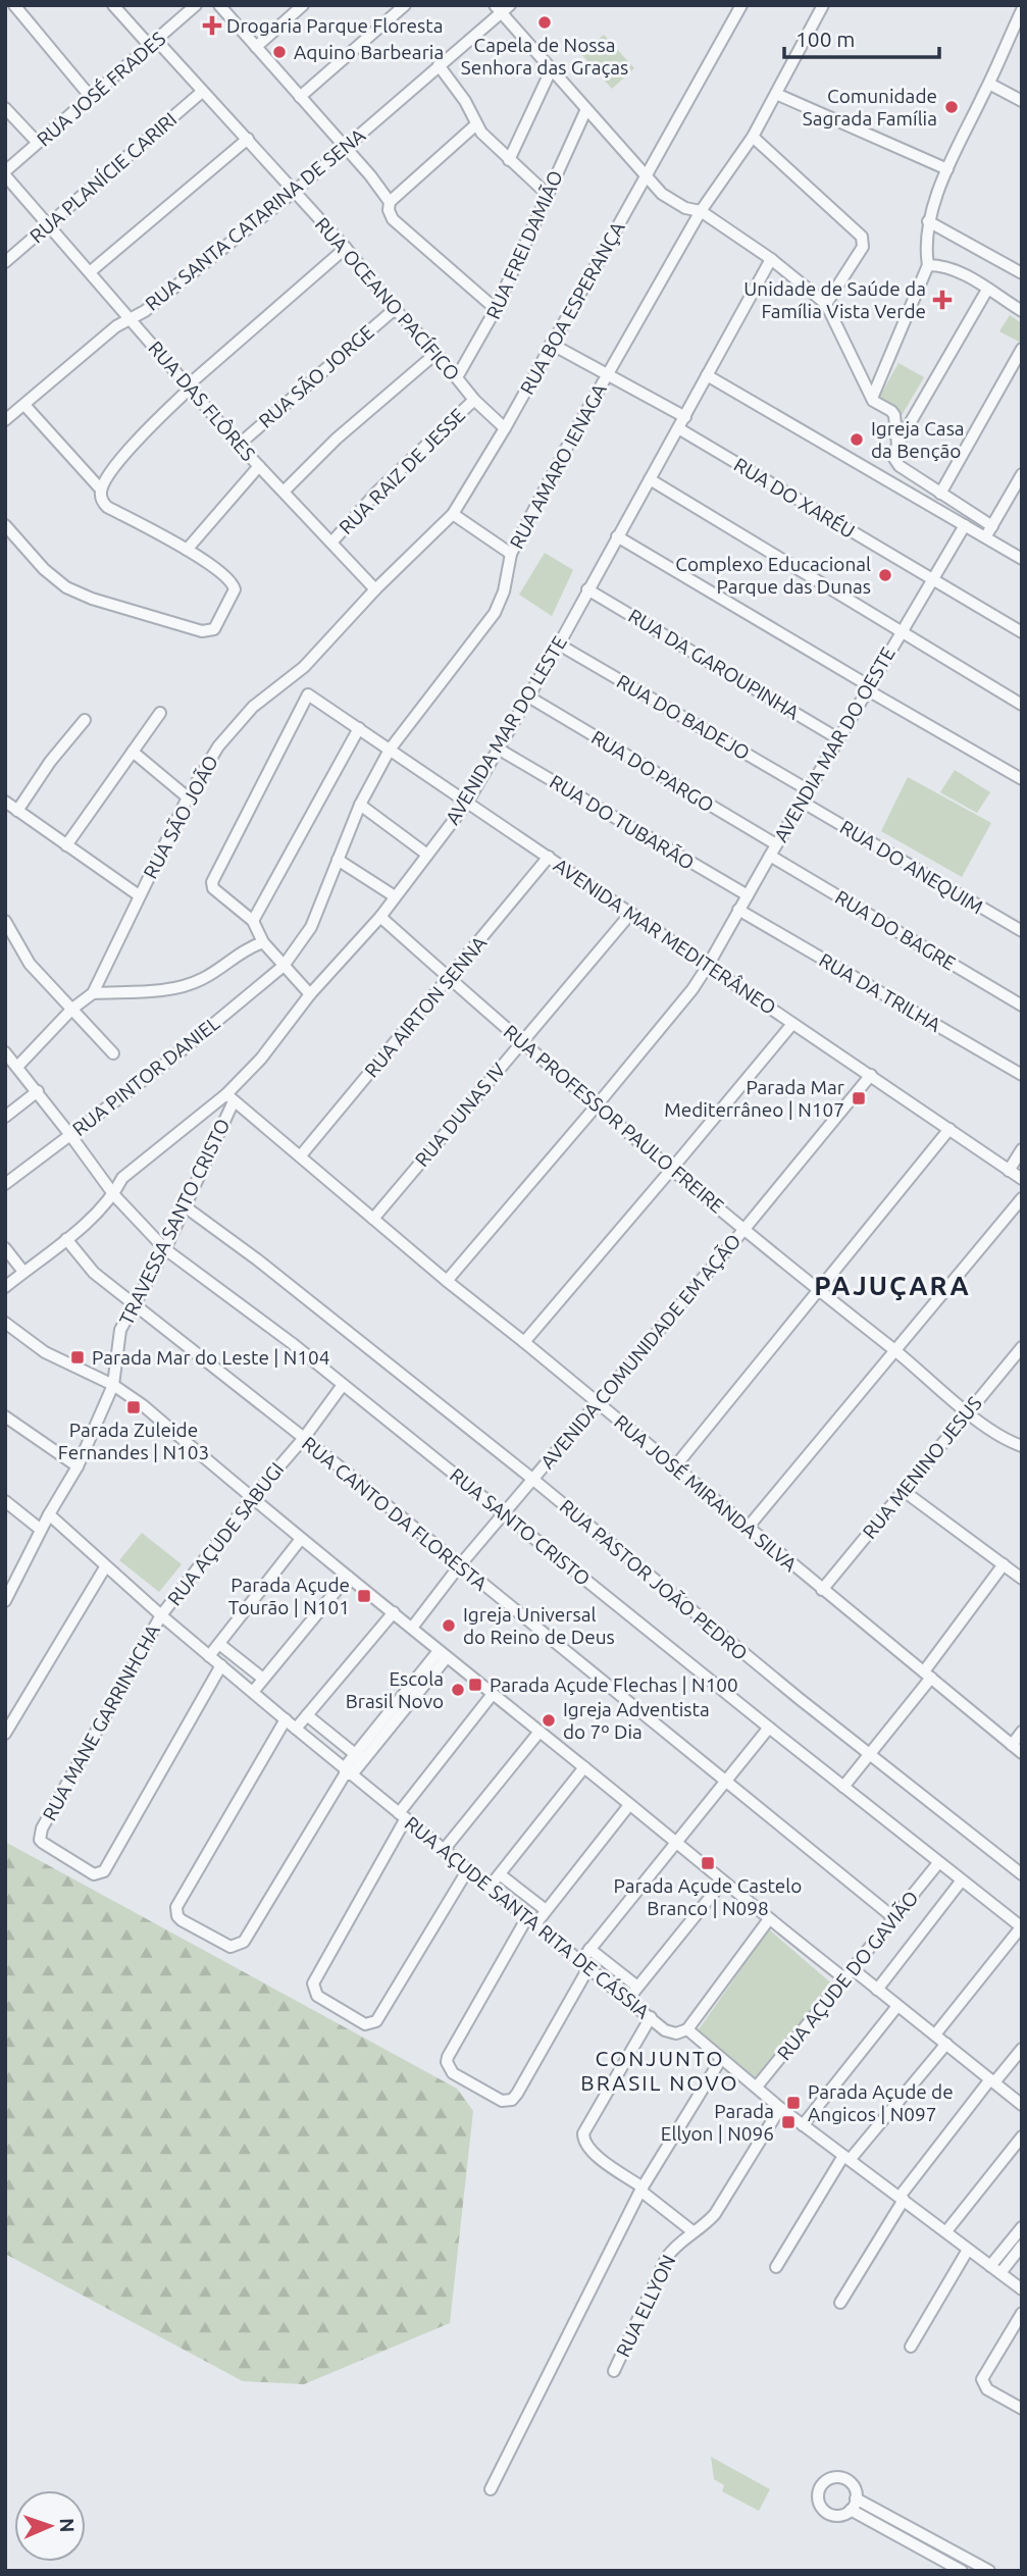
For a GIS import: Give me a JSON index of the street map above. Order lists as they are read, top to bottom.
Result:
{
  "streets": {
    "street": [
      "RUA JOSÉ FRADES",
      "RUA PLANÍCIE CARIRI",
      "RUA SANTA CATARINA DE SENA",
      "RUA FREI DAMIÃO",
      "RUA OCEANO PACÍFICO",
      "RUA BOA ESPERANÇA",
      "RUA SÃO JORGE",
      "RUA DAS FLÔRES",
      "RUA AMARO IENAGA",
      "RUA RAIZ DE JESSE",
      "RUA DO XARÉU",
      "RUA DA GAROUPINHA",
      "RUA DO BADEJO",
      "AVENIDA MAR DO LESTE",
      "AVENDIA MAR DO OESTE",
      "RUA DO PARGO",
      "RUA SÃO JOÃO",
      "RUA DO TUBARÃO",
      "RUA DO ANEQUIM",
      "RUA DO BAGRE",
      "AVENIDA MAR MEDITERÂNEO",
      "RUA DA TRILHA",
      "RUA AIRTON SENNA",
      "RUA PINTOR DANIEL",
      "RUA DUNAS IV",
      "RUA PROFESSOR PAULO FREIRE",
      "TRAVESSA SANTO CRISTO",
      "AVENIDA COMUNIDADE EM AÇÃO",
      "RUA MENINO JESUS",
      "RUA JOSÉ MIRANDA SILVA",
      "RUA CANTO DA FLORESTA",
      "RUA SANTO CRISTO",
      "RUA AÇUDE SABUGI",
      "RUA PASTOR JOÃO PEDRO",
      "RUA MANE GARRINHCHA",
      "RUA AÇUDE SANTA RITA DE CÁSSIA",
      "RUA AÇUDE DO GAVIÃO",
      "RUA ELLYON"
    ]
  },
  "crossings": [
    ["RUA JOSÉ FRADES", "RUA OCEANO PACÍFICO"],
    ["RUA JOSÉ FRADES", "RUA DAS FLÔRES"],
    ["RUA PLANÍCIE CARIRI", "RUA OCEANO PACÍFICO"],
    ["RUA PLANÍCIE CARIRI", "RUA DAS FLÔRES"],
    ["RUA SANTA CATARINA DE SENA", "RUA OCEANO PACÍFICO"],
    ["RUA SANTA CATARINA DE SENA", "RUA DAS FLÔRES"],
    ["RUA FREI DAMIÃO", "RUA OCEANO PACÍFICO"],
    ["RUA OCEANO PACÍFICO", "RUA BOA ESPERANÇA"],
    ["RUA OCEANO PACÍFICO", "RUA SÃO JORGE"],
    ["RUA OCEANO PACÍFICO", "RUA RAIZ DE JESSE"],
    ["RUA BOA ESPERANÇA", "RUA DAS FLÔRES"],
    ["RUA BOA ESPERANÇA", "RUA SÃO JOÃO"],
    ["RUA SÃO JORGE", "RUA DAS FLÔRES"],
    ["RUA DAS FLÔRES", "RUA RAIZ DE JESSE"],
    ["RUA DAS FLÔRES", "RUA SÃO JOÃO"],
    ["RUA AMARO IENAGA", "AVENIDA MAR MEDITERÂNEO"],
    ["RUA AMARO IENAGA", "RUA PINTOR DANIEL"],
    ["RUA DO XARÉU", "AVENIDA MAR DO LESTE"],
    ["RUA DO XARÉU", "AVENDIA MAR DO OESTE"],
    ["RUA DA GAROUPINHA", "AVENIDA MAR DO LESTE"],
    ["RUA DA GAROUPINHA", "AVENDIA MAR DO OESTE"],
    ["RUA DO BADEJO", "AVENIDA MAR DO LESTE"],
    ["RUA DO BADEJO", "AVENDIA MAR DO OESTE"],
    ["AVENIDA MAR DO LESTE", "RUA DO PARGO"],
    ["AVENIDA MAR DO LESTE", "RUA DO TUBARÃO"],
    ["AVENIDA MAR DO LESTE", "AVENIDA MAR MEDITERÂNEO"],
    ["AVENIDA MAR DO LESTE", "RUA PROFESSOR PAULO FREIRE"],
    ["AVENIDA MAR DO LESTE", "TRAVESSA SANTO CRISTO"],
    ["AVENIDA MAR DO LESTE", "RUA JOSÉ MIRANDA SILVA"],
    ["AVENIDA MAR DO LESTE", "RUA CANTO DA FLORESTA"],
    ["AVENIDA MAR DO LESTE", "RUA SANTO CRISTO"],
    ["AVENDIA MAR DO OESTE", "RUA DO PARGO"],
    ["AVENDIA MAR DO OESTE", "RUA DO TUBARÃO"],
    ["AVENDIA MAR DO OESTE", "RUA DO ANEQUIM"],
    ["AVENDIA MAR DO OESTE", "RUA DO BAGRE"],
    ["AVENDIA MAR DO OESTE", "AVENIDA MAR MEDITERÂNEO"],
    ["AVENDIA MAR DO OESTE", "RUA DA TRILHA"],
    ["AVENDIA MAR DO OESTE", "RUA PROFESSOR PAULO FREIRE"],
    ["AVENDIA MAR DO OESTE", "RUA JOSÉ MIRANDA SILVA"],
    ["RUA SÃO JOÃO", "RUA SANTO CRISTO"],
    ["AVENIDA MAR MEDITERÂNEO", "RUA AIRTON SENNA"],
    ["AVENIDA MAR MEDITERÂNEO", "RUA DUNAS IV"],
    ["AVENIDA MAR MEDITERÂNEO", "AVENIDA COMUNIDADE EM AÇÃO"],
    ["RUA AIRTON SENNA", "RUA PROFESSOR PAULO FREIRE"],
    ["RUA AIRTON SENNA", "RUA JOSÉ MIRANDA SILVA"],
    ["RUA PINTOR DANIEL", "RUA SANTO CRISTO"],
    ["RUA DUNAS IV", "RUA PROFESSOR PAULO FREIRE"],
    ["RUA DUNAS IV", "RUA JOSÉ MIRANDA SILVA"],
    ["RUA PROFESSOR PAULO FREIRE", "AVENIDA COMUNIDADE EM AÇÃO"],
    ["RUA PROFESSOR PAULO FREIRE", "RUA MENINO JESUS"],
    ["TRAVESSA SANTO CRISTO", "RUA JOSÉ MIRANDA SILVA"],
    ["TRAVESSA SANTO CRISTO", "RUA CANTO DA FLORESTA"],
    ["TRAVESSA SANTO CRISTO", "RUA SANTO CRISTO"],
    ["TRAVESSA SANTO CRISTO", "RUA PASTOR JOÃO PEDRO"],
    ["TRAVESSA SANTO CRISTO", "RUA AÇUDE SANTA RITA DE CÁSSIA"],
    ["AVENIDA COMUNIDADE EM AÇÃO", "RUA JOSÉ MIRANDA SILVA"],
    ["AVENIDA COMUNIDADE EM AÇÃO", "RUA CANTO DA FLORESTA"],
    ["AVENIDA COMUNIDADE EM AÇÃO", "RUA SANTO CRISTO"],
    ["AVENIDA COMUNIDADE EM AÇÃO", "RUA PASTOR JOÃO PEDRO"],
    ["RUA MENINO JESUS", "RUA JOSÉ MIRANDA SILVA"],
    ["RUA CANTO DA FLORESTA", "RUA AÇUDE SABUGI"],
    ["RUA CANTO DA FLORESTA", "RUA AÇUDE DO GAVIÃO"],
    ["RUA SANTO CRISTO", "RUA AÇUDE SABUGI"],
    ["RUA SANTO CRISTO", "RUA AÇUDE DO GAVIÃO"],
    ["RUA AÇUDE SABUGI", "RUA MANE GARRINHCHA"],
    ["RUA AÇUDE SABUGI", "RUA AÇUDE SANTA RITA DE CÁSSIA"],
    ["RUA MANE GARRINHCHA", "RUA AÇUDE SANTA RITA DE CÁSSIA"],
    ["RUA AÇUDE SANTA RITA DE CÁSSIA", "RUA AÇUDE DO GAVIÃO"],
    ["RUA AÇUDE SANTA RITA DE CÁSSIA", "RUA ELLYON"]
  ],
  "districts": ["PAJUÇARA", "CONJUNTO BRASIL NOVO"],
  "places": {
    "other": [
      "Capela de Nossa Senhora das Graças",
      "Aquino Barbearia",
      "Comunidade Sagrada Família",
      "Igreja Casa da Benção",
      "Complexo Educacional Parque das Dunas",
      "Igreja Universal do Reino de Deus",
      "Escola Brasil Novo",
      "Igreja Adventista do 7º Dia"
    ],
    "health": ["Drogaria Parque Floresta", "Unidade de Saúde da Família Vista Verde"],
    "transit": [
      "Parada Mar Mediterrâneo | N107",
      "Parada Mar do Leste | N104",
      "Parada Zuleide Fernandes | N103",
      "Parada Açude Tourão | N101",
      "Parada Açude Flechas | N100",
      "Parada Açude Castelo Branco | N098",
      "Parada Açude de Angicos | N097",
      "Parada Ellyon | N096"
    ]
  },
  "scale_bar": "100 m",
  "north": "right"
}
